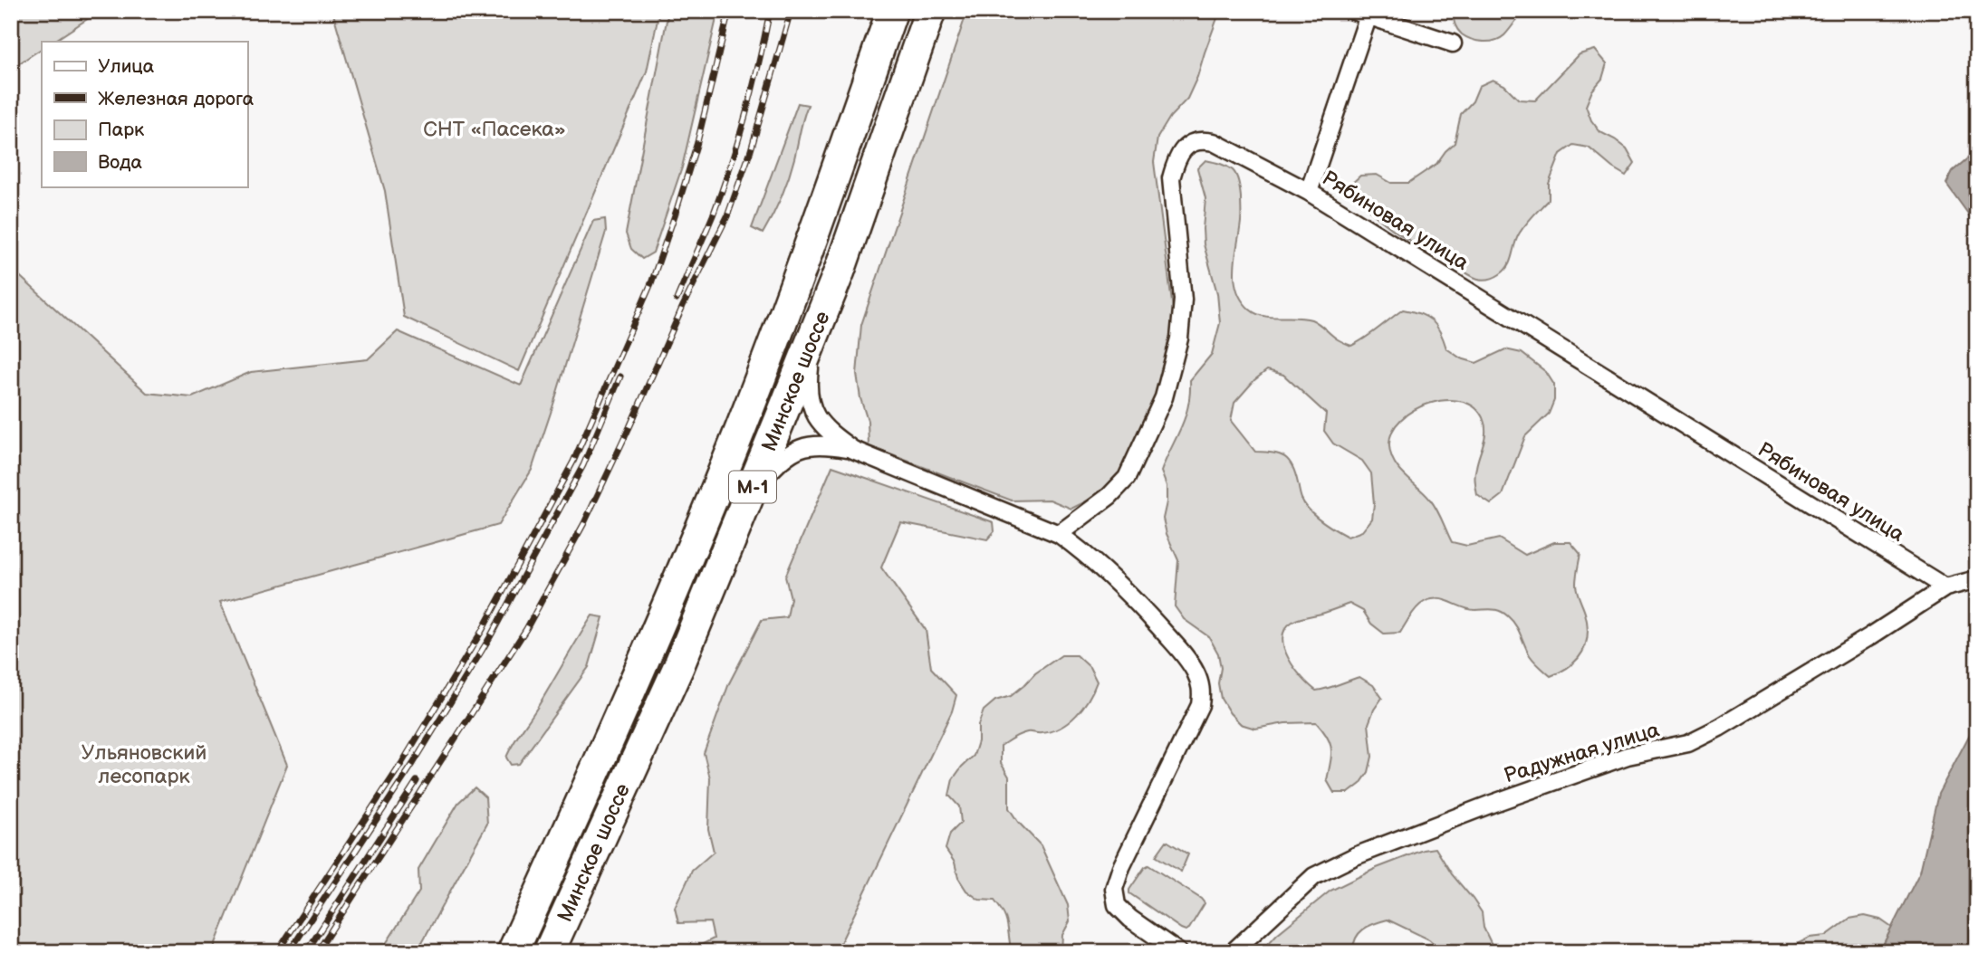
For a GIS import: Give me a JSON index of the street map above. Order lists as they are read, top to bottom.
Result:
{
  "streets": {
    "highway": ["Минское шоссе", "М-1"],
    "street": ["Рябиновая улица", "Радужная улица"]
  },
  "crossings": [
    ["Рябиновая улица", "Радужная улица"]
  ],
  "parks": ["СНТ «Пасека»", "Ульяновский лесопарк"],
  "legend": [
    "Улица",
    "Железная дорога",
    "Парк",
    "Вода"
  ]
}
